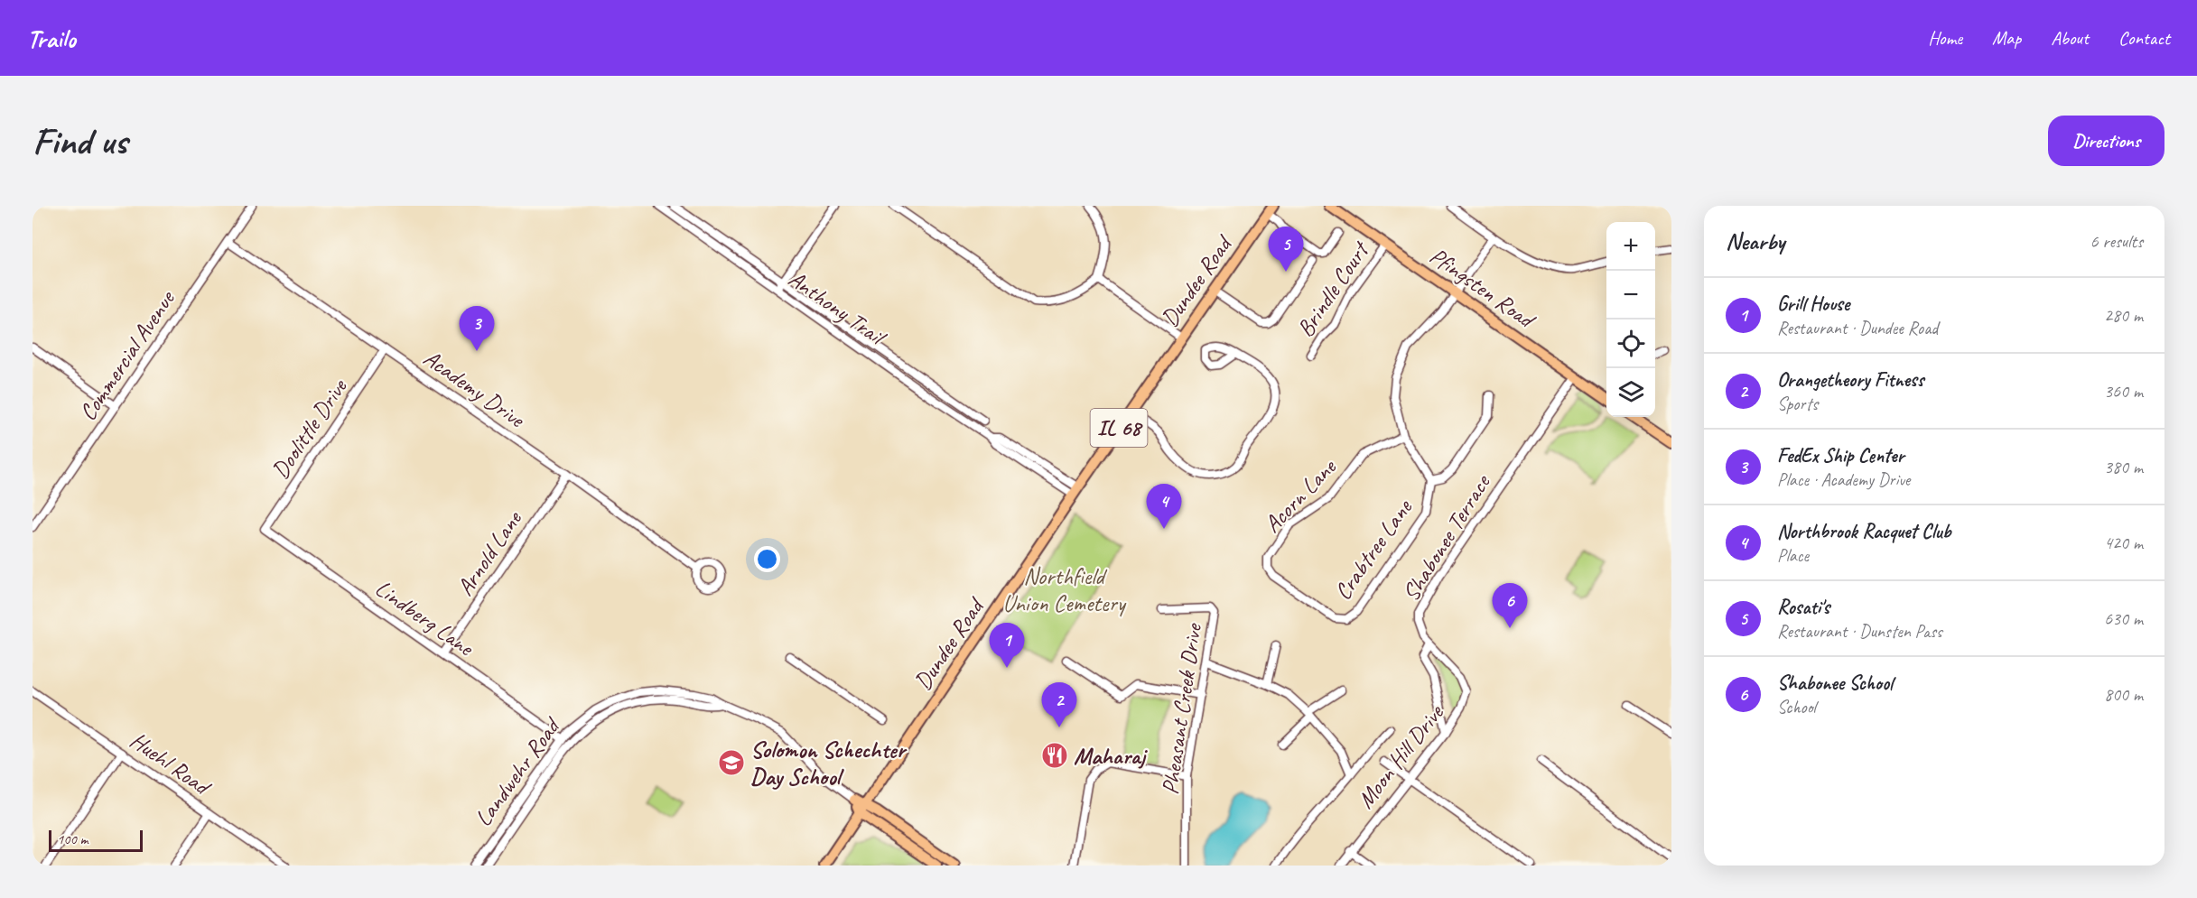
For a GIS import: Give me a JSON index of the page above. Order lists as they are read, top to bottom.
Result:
{
  "streets": {
    "main road": [
      "Dundee Road",
      "Pfingsten Road",
      "IL 68",
      "Landwehr Road"
    ],
    "street": [
      "Brindle Court",
      "Anthony Trail",
      "Commercial Avenue",
      "Academy Drive",
      "Doolittle Drive",
      "Acorn Lane",
      "Shabonee Terrace",
      "Crabtree Lane",
      "Arnold Lane",
      "Lindberg Lane",
      "Pheasant Creek Drive",
      "Moon Hill Drive",
      "Huehl Road"
    ]
  },
  "crossings": [
    ["Dundee Road", "Anthony Trail"],
    ["Dundee Road", "Landwehr Road"],
    ["Pfingsten Road", "Brindle Court"],
    ["Pfingsten Road", "Shabonee Terrace"],
    ["Pfingsten Road", "Crabtree Lane"],
    ["Commercial Avenue", "Academy Drive"],
    ["Academy Drive", "Doolittle Drive"],
    ["Academy Drive", "Arnold Lane"],
    ["Doolittle Drive", "Lindberg Lane"],
    ["Acorn Lane", "Crabtree Lane"],
    ["Shabonee Terrace", "Moon Hill Drive"],
    ["Arnold Lane", "Lindberg Lane"],
    ["Lindberg Lane", "Landwehr Road"]
  ],
  "parks": ["Northfield Union Cemetery"],
  "places": {
    "restaurant": ["Maharaj"],
    "school or university": ["Solomon Schechter Day School"]
  },
  "scale_bar": "100 m",
  "page": {
    "header": "Trailo",
    "nav": [
      "Home",
      "Map",
      "About",
      "Contact"
    ],
    "buttons": "Directions",
    "title": "Find us",
    "heading": ["Nearby", "6 results"],
    "map_buttons": ["+", "−"],
    "pins": [
      "5",
      "3",
      "4",
      "6",
      "1",
      "2"
    ],
    "list": [
      {
        "mark": "1",
        "name": "Grill House",
        "note": "Restaurant · Dundee Road",
        "value": "280 m"
      },
      {
        "mark": "2",
        "name": "Orangetheory Fitness",
        "note": "Sports",
        "value": "360 m"
      },
      {
        "mark": "3",
        "name": "FedEx Ship Center",
        "note": "Place · Academy Drive",
        "value": "380 m"
      },
      {
        "mark": "4",
        "name": "Northbrook Racquet Club",
        "note": "Place",
        "value": "420 m"
      },
      {
        "mark": "5",
        "name": "Rosati's",
        "note": "Restaurant · Dunsten Pass",
        "value": "630 m"
      },
      {
        "mark": "6",
        "name": "Shabonee School",
        "note": "School",
        "value": "800 m"
      }
    ],
    "scale": "100 m"
  }
}
